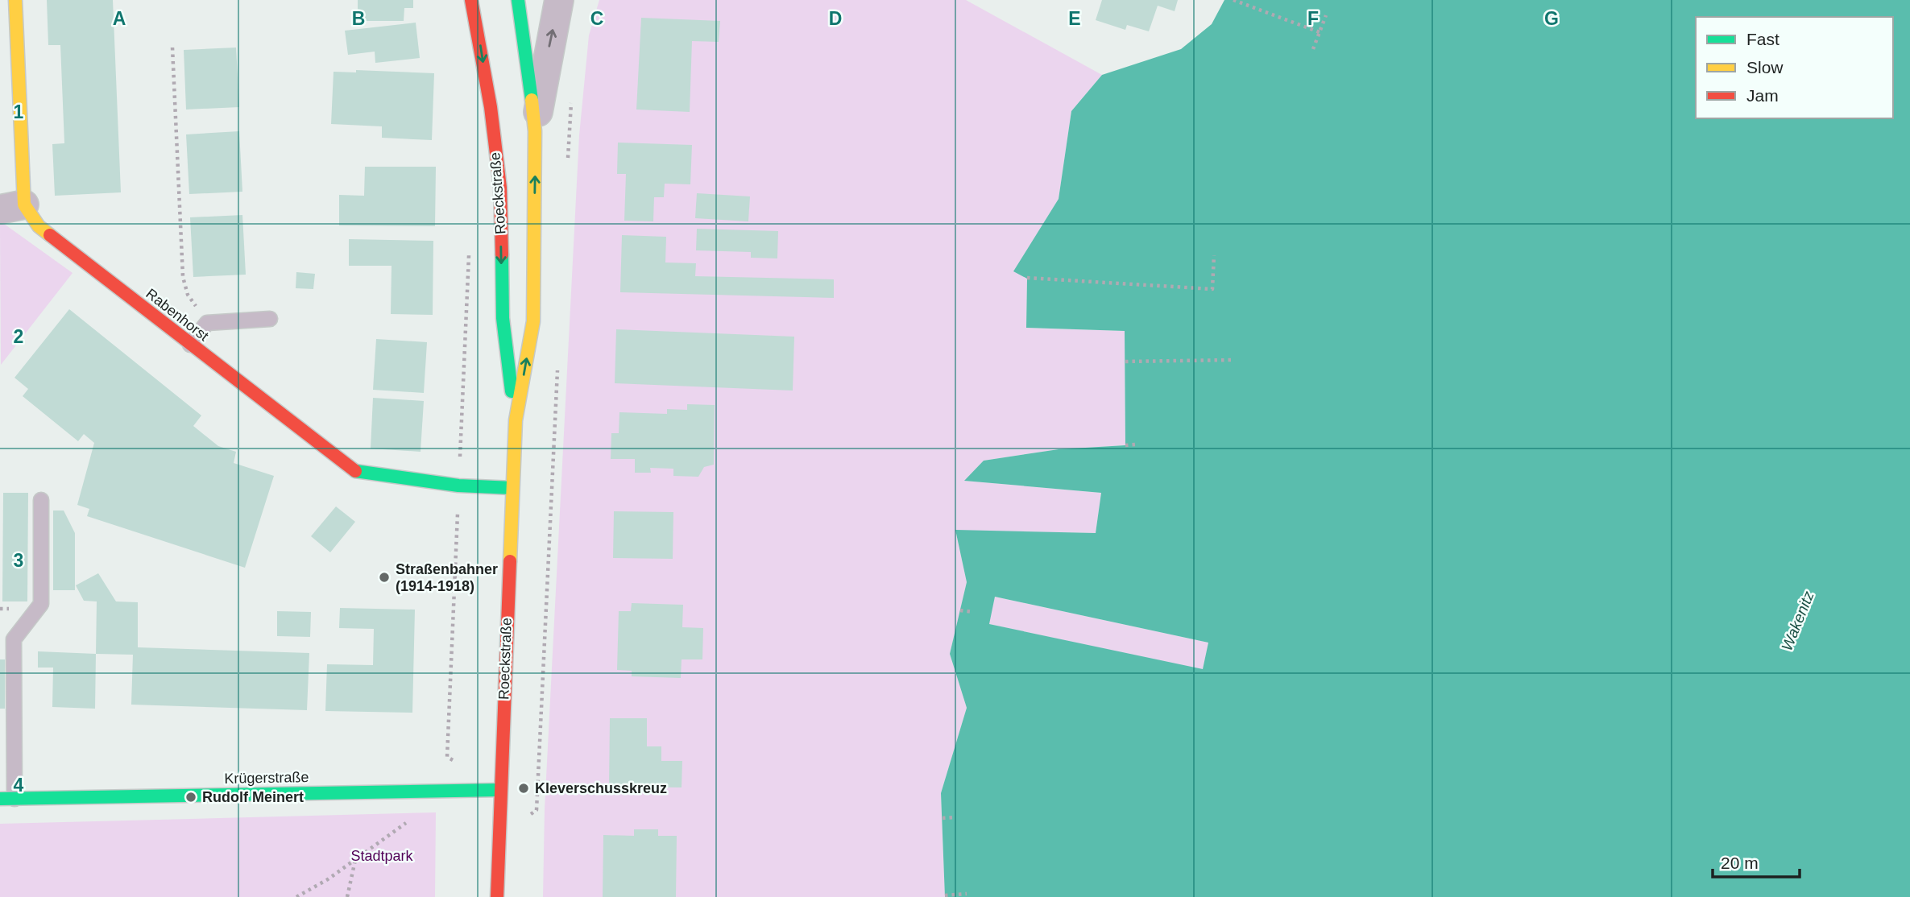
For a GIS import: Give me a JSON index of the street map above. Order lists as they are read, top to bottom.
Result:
{
  "streets": {
    "main road": ["Roeckstraße", "Rabenhorst", "Krügerstraße"]
  },
  "crossings": [
    ["Roeckstraße", "Rabenhorst"],
    ["Roeckstraße", "Krügerstraße"]
  ],
  "water": ["Wakenitz"],
  "parks": ["Stadtpark"],
  "places": ["Straßenbahner (1914-1918)", "Kleverschusskreuz", "Rudolf Meinert"],
  "legend": ["Fast", "Slow", "Jam"],
  "scale_bar": "20 m",
  "grid": {
    "columns": [
      "A",
      "B",
      "C",
      "D",
      "E",
      "F",
      "G"
    ],
    "rows": [
      "1",
      "2",
      "3",
      "4"
    ]
  }
}
